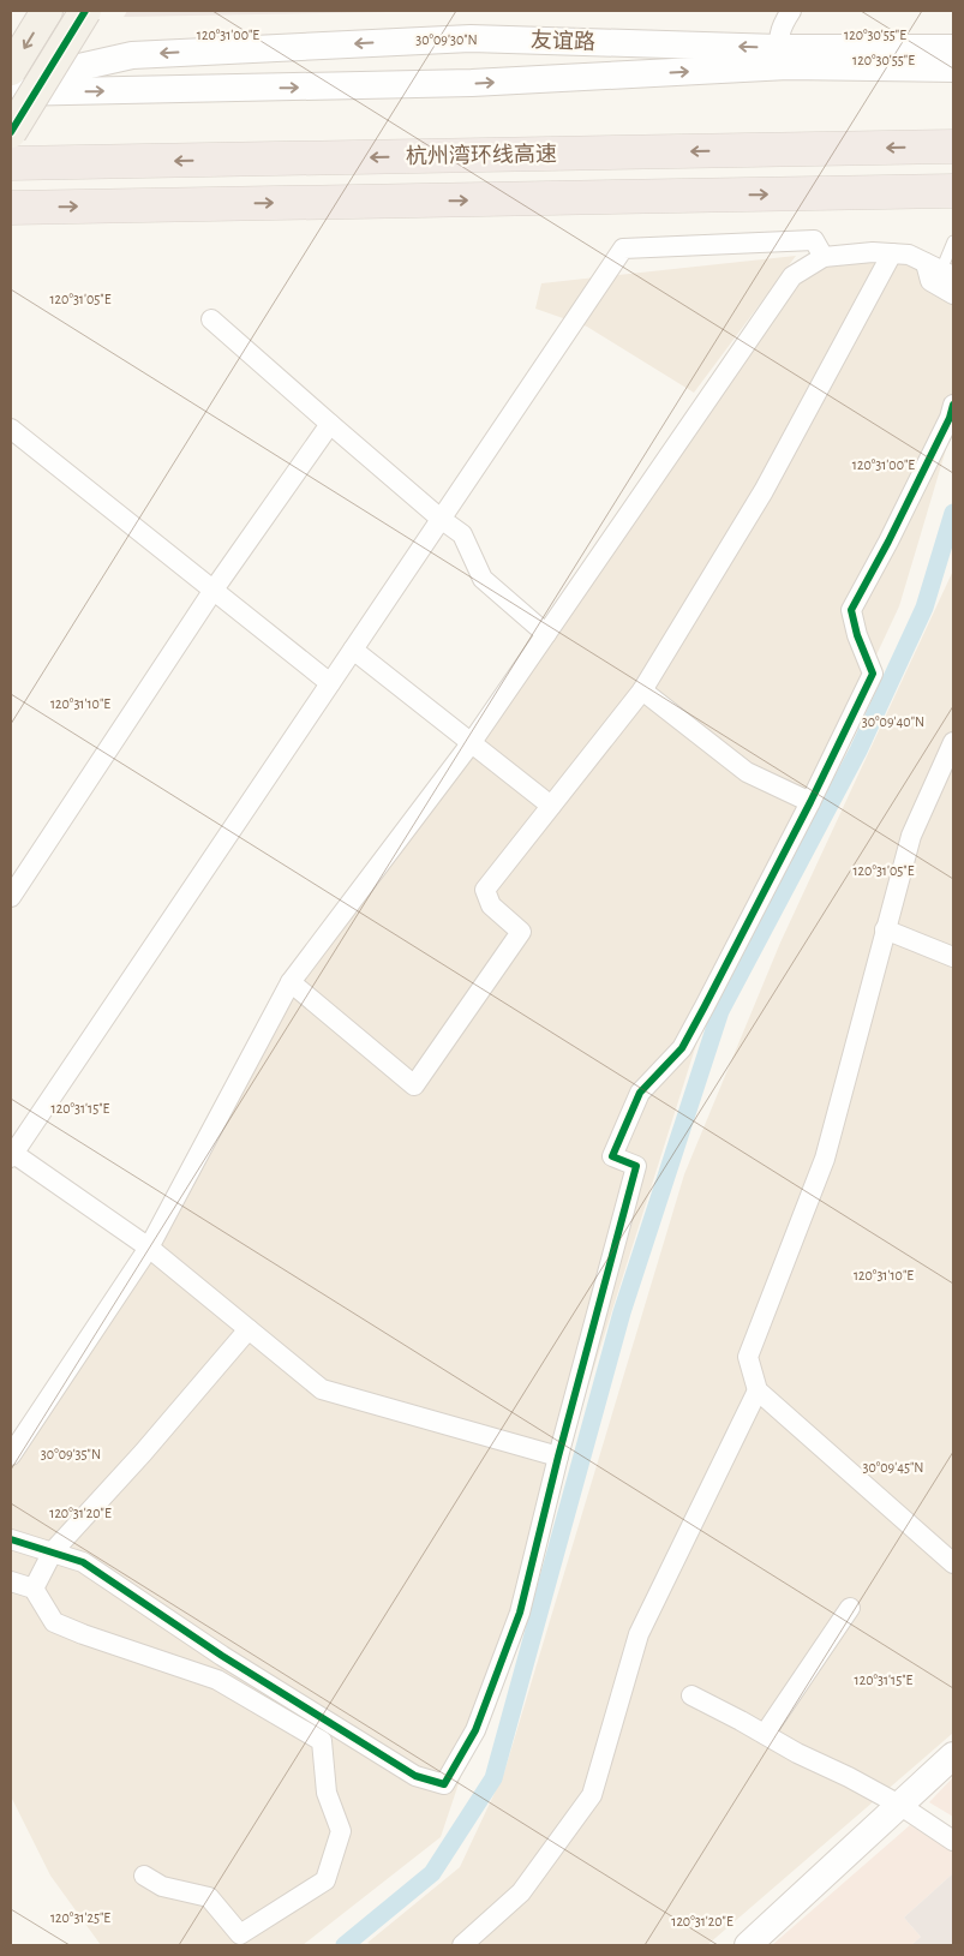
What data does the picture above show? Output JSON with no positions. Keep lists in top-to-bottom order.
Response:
{
  "streets": {
    "highway": ["杭州湾环线高速"],
    "main road": ["友谊路"]
  },
  "coordinates": [
    "120°31'00\"E",
    "120°30'55\"E",
    "30°09'30\"N",
    "120°31'05\"E",
    "120°31'10\"E",
    "30°09'40\"N",
    "120°31'15\"E",
    "30°09'35\"N",
    "30°09'45\"N",
    "120°31'20\"E",
    "120°31'25\"E"
  ]
}
